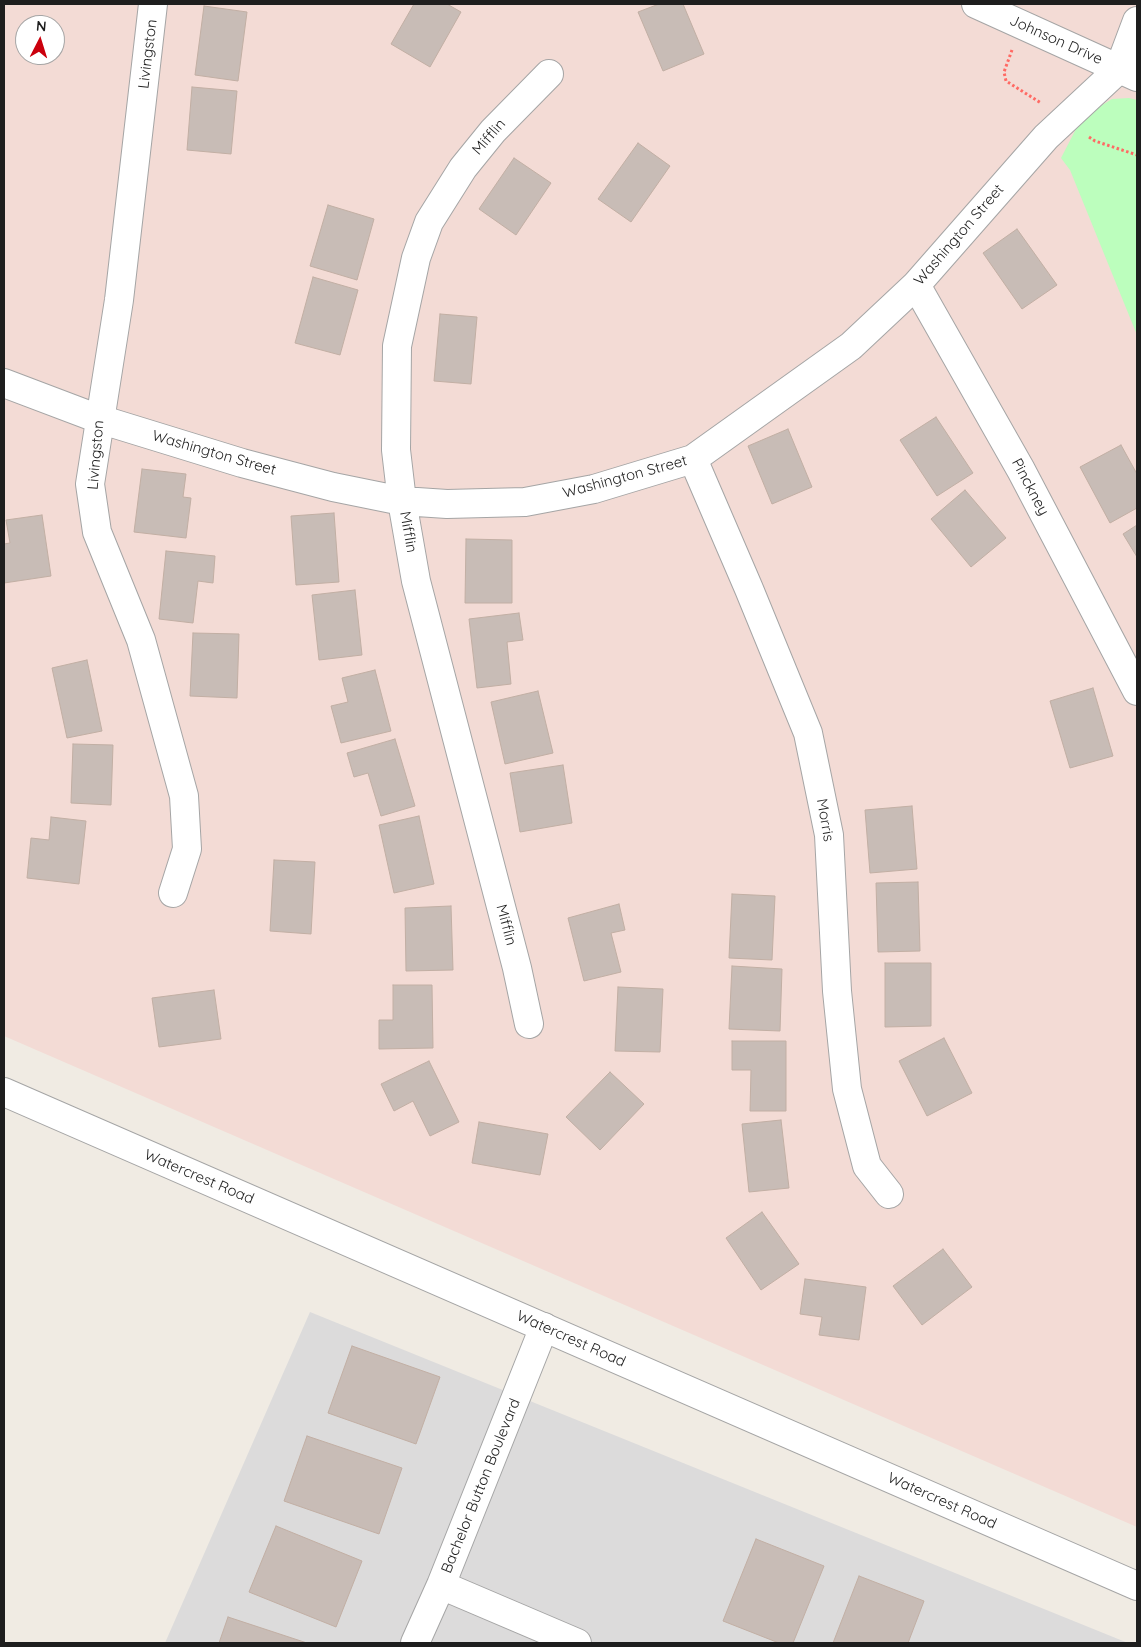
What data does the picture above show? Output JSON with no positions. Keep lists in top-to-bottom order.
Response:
{
  "streets": {
    "street": [
      "Johnson Drive",
      "Livingston",
      "Mifflin",
      "Washington Street",
      "Pinckney",
      "Morris",
      "Watercrest Road",
      "Bachelor Button Boulevard"
    ]
  },
  "crossings": [
    ["Johnson Drive", "Washington Street"],
    ["Livingston", "Washington Street"],
    ["Mifflin", "Washington Street"],
    ["Washington Street", "Pinckney"],
    ["Washington Street", "Morris"],
    ["Watercrest Road", "Bachelor Button Boulevard"]
  ],
  "north": "top"
}
